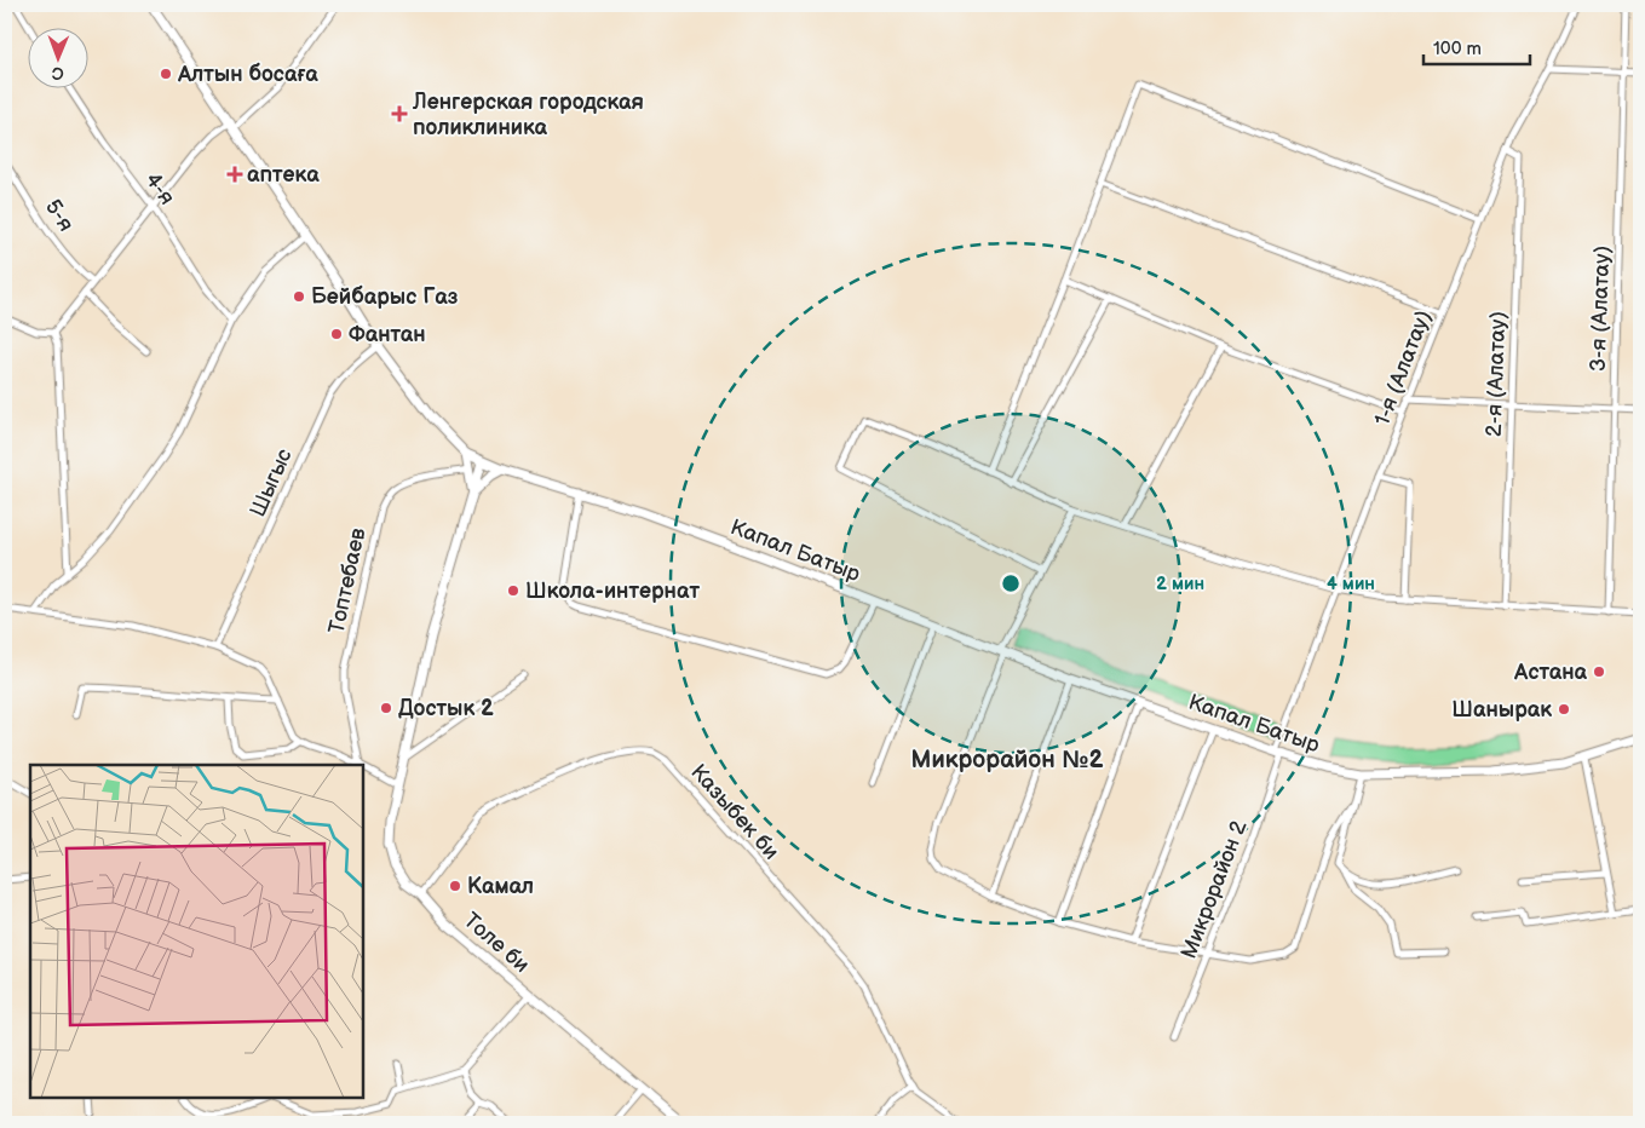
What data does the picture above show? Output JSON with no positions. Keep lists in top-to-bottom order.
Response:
{
  "streets": {
    "main road": ["Капал Батыр", "Толе би"],
    "street": [
      "4-я",
      "5-я",
      "3-я (Алатау)",
      "1-я (Алатау)",
      "2-я (Алатау)",
      "Шыгыс",
      "Топтебаев",
      "Казыбек би",
      "Микрорайон 2"
    ]
  },
  "crossings": [
    ["1-я (Алатау)", "2-я (Алатау)"],
    ["1-я (Алатау)", "Капал Батыр"],
    ["1-я (Алатау)", "Микрорайон 2"],
    ["Шыгыс", "Капал Батыр"],
    ["Капал Батыр", "Микрорайон 2"],
    ["Капал Батыр", "Толе би"],
    ["Казыбек би", "Толе би"]
  ],
  "districts": ["Микрорайон №2"],
  "places": {
    "other": [
      "Алтын босаға",
      "Бейбарыс Газ",
      "Фантан",
      "Школа-интернат",
      "Астана",
      "Достык 2",
      "Шанырак",
      "Камал"
    ],
    "health": ["Ленгерская городская поликлиника", "аптека"]
  },
  "scale_bar": "100 m",
  "north": "bottom",
  "rings": ["2 мин", "4 мин"]
}
